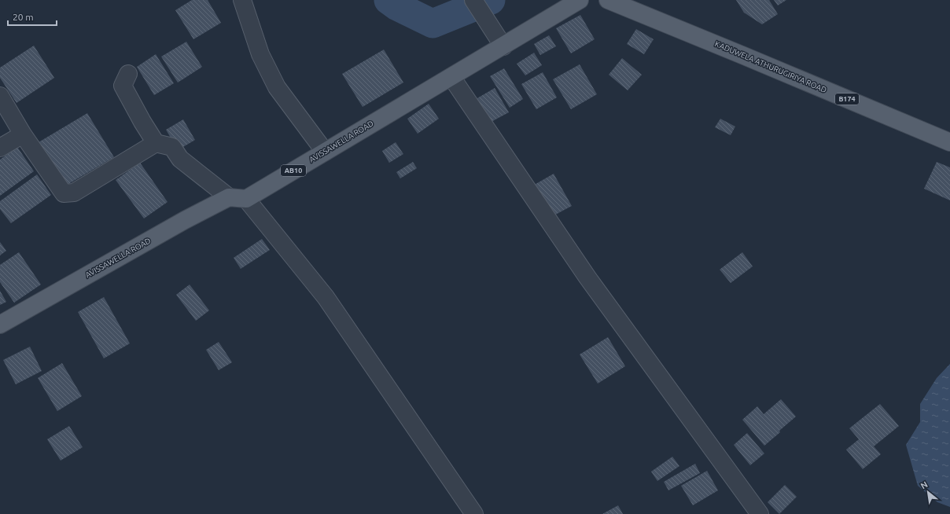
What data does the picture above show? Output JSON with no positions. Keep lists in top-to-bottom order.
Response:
{
  "streets": {
    "main road": [
      "KADUWELA ATHURUGIRIYA ROAD",
      "B174",
      "AVISSAWELLA ROAD",
      "AB10"
    ]
  },
  "scale_bar": "20 m",
  "north": "top left"
}
